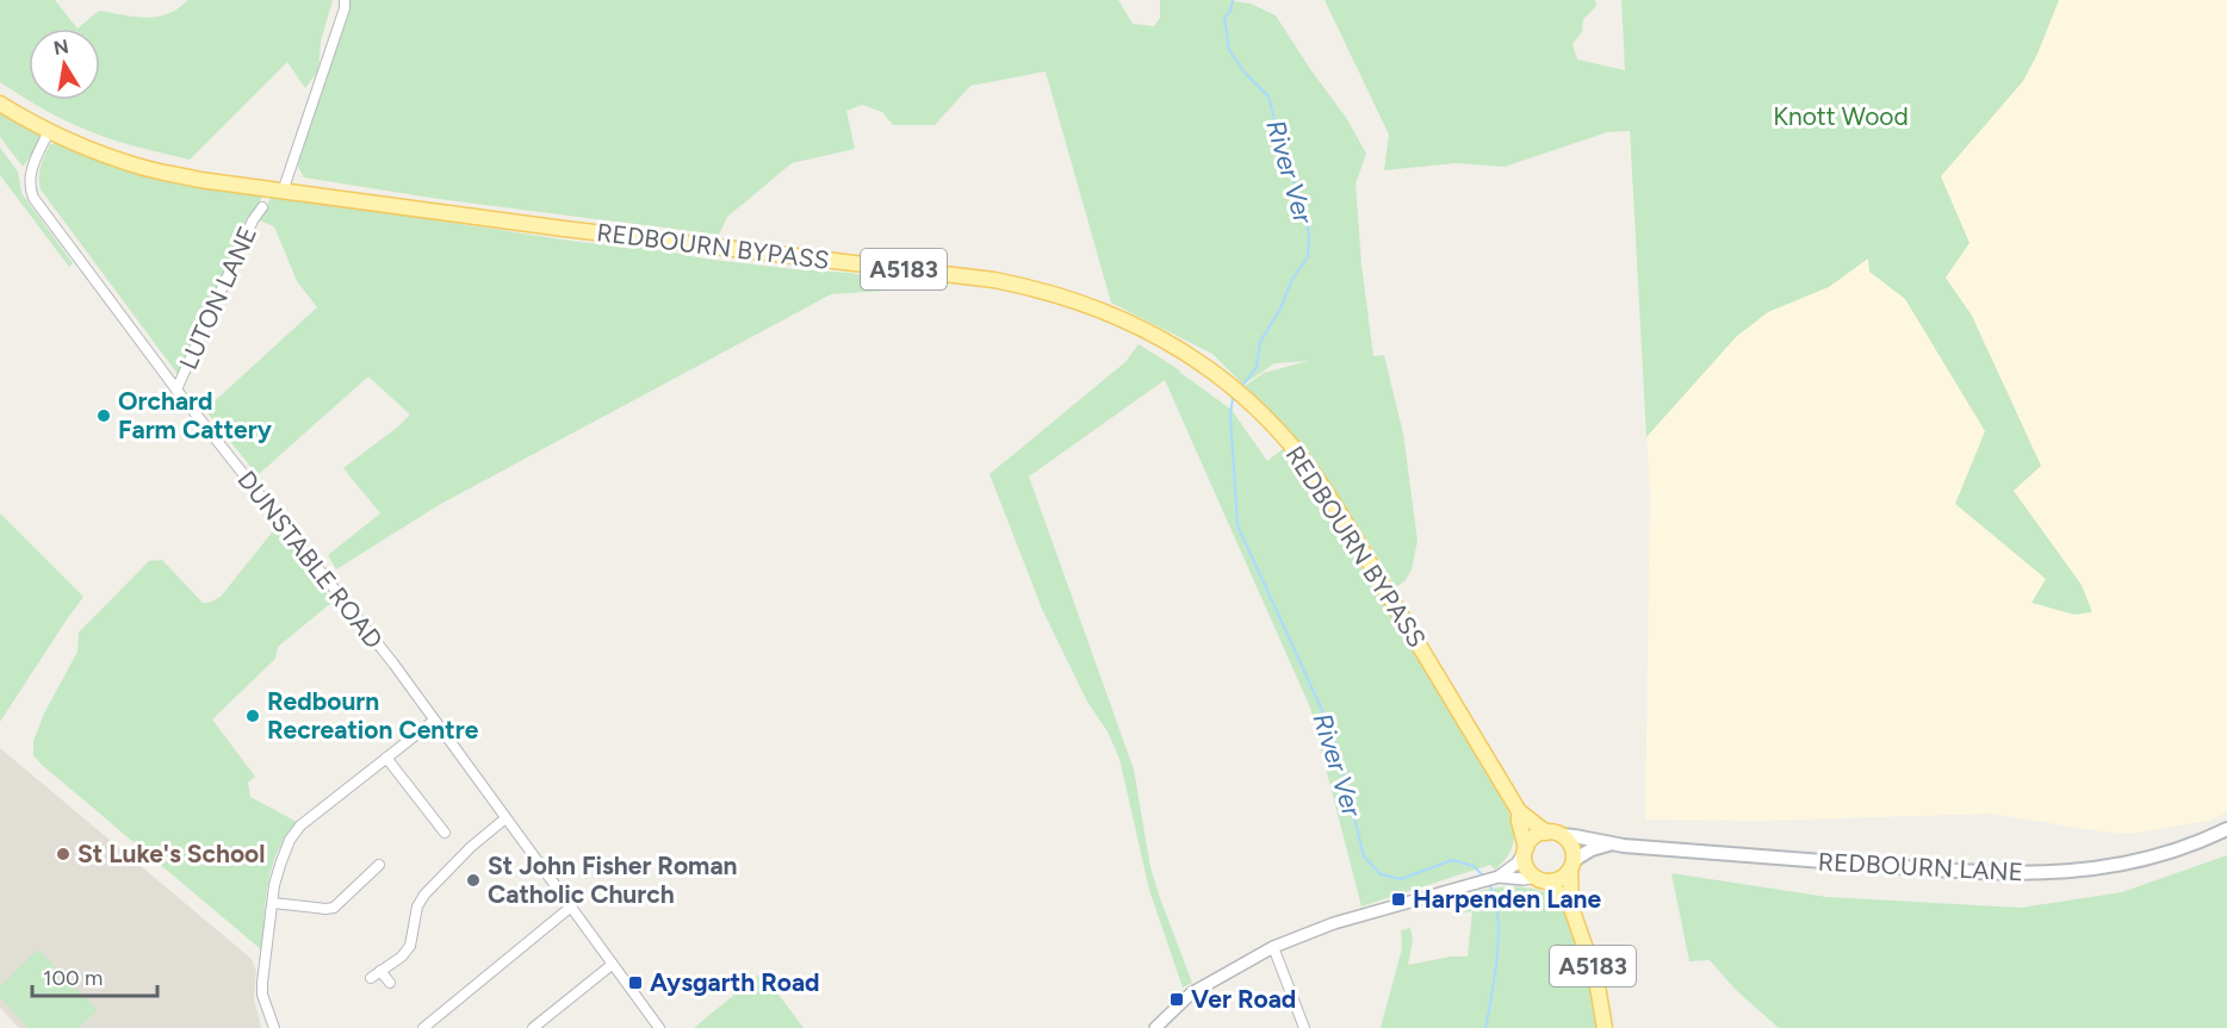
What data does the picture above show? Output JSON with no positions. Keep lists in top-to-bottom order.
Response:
{
  "streets": {
    "main road": ["REDBOURN BYPASS", "A5183", "REDBOURN LANE"],
    "street": ["LUTON LANE", "DUNSTABLE ROAD"]
  },
  "crossings": [
    ["REDBOURN BYPASS", "A5183"],
    ["REDBOURN BYPASS", "DUNSTABLE ROAD"],
    ["REDBOURN BYPASS", "REDBOURN LANE"],
    ["A5183", "DUNSTABLE ROAD"],
    ["A5183", "REDBOURN LANE"],
    ["LUTON LANE", "DUNSTABLE ROAD"]
  ],
  "water": ["River Ver"],
  "parks": ["Knott Wood"],
  "places": {
    "other": [
      "Orchard Farm Cattery",
      "Redbourn Recreation Centre",
      "St Luke's School",
      "St John Fisher Roman Catholic Church"
    ],
    "transit": ["Harpenden Lane", "Aysgarth Road", "Ver Road"]
  },
  "scale_bar": "100 m",
  "north": "top"
}
